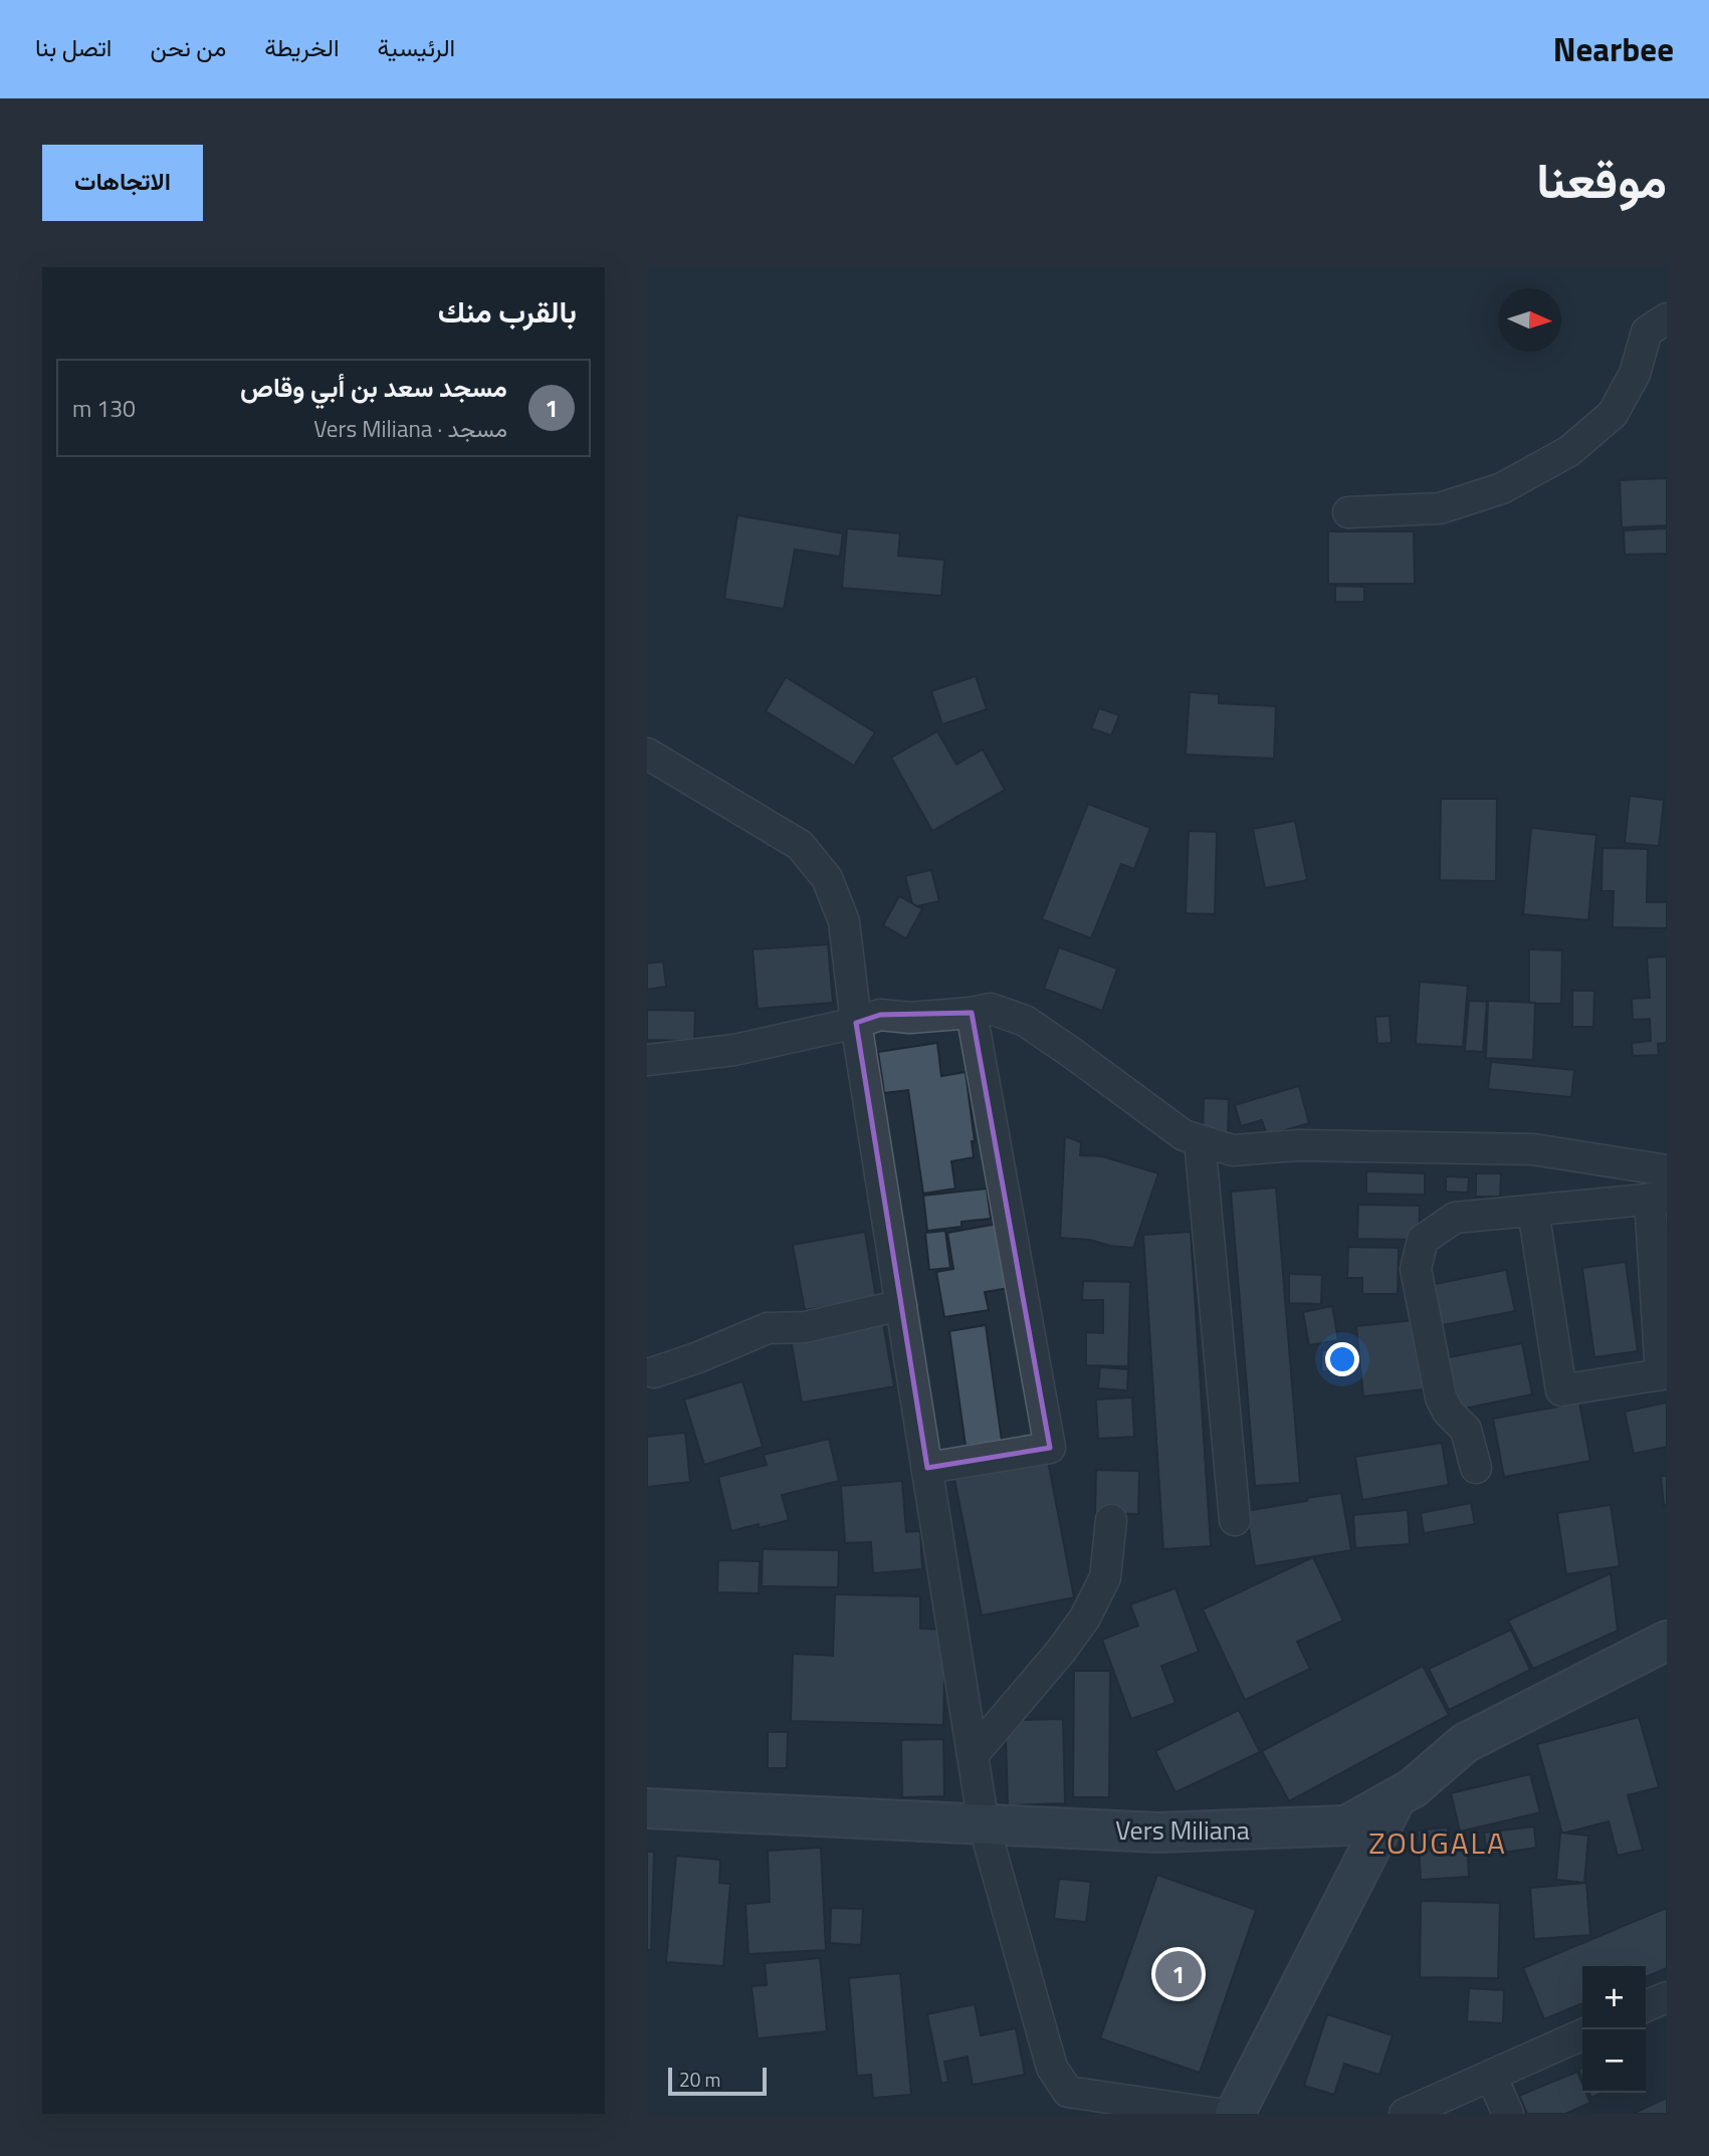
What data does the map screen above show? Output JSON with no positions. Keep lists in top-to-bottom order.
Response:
{
  "streets": {
    "main road": ["Vers Miliana"]
  },
  "districts": ["ZOUGALA"],
  "scale_bar": "20 m",
  "north": "right",
  "page": {
    "header": "Nearbee",
    "nav": [
      "الرئيسية",
      "الخريطة",
      "من نحن",
      "اتصل بنا"
    ],
    "title": "موقعنا",
    "buttons": "الاتجاهات",
    "heading": "بالقرب منك",
    "list": [
      {
        "mark": "1",
        "name": "مسجد سعد بن أبي وقاص",
        "note": "مسجد · Vers Miliana",
        "value": "130 m"
      }
    ],
    "pins": "1",
    "map_buttons": ["+", "−"],
    "scale": "20 m"
  }
}
